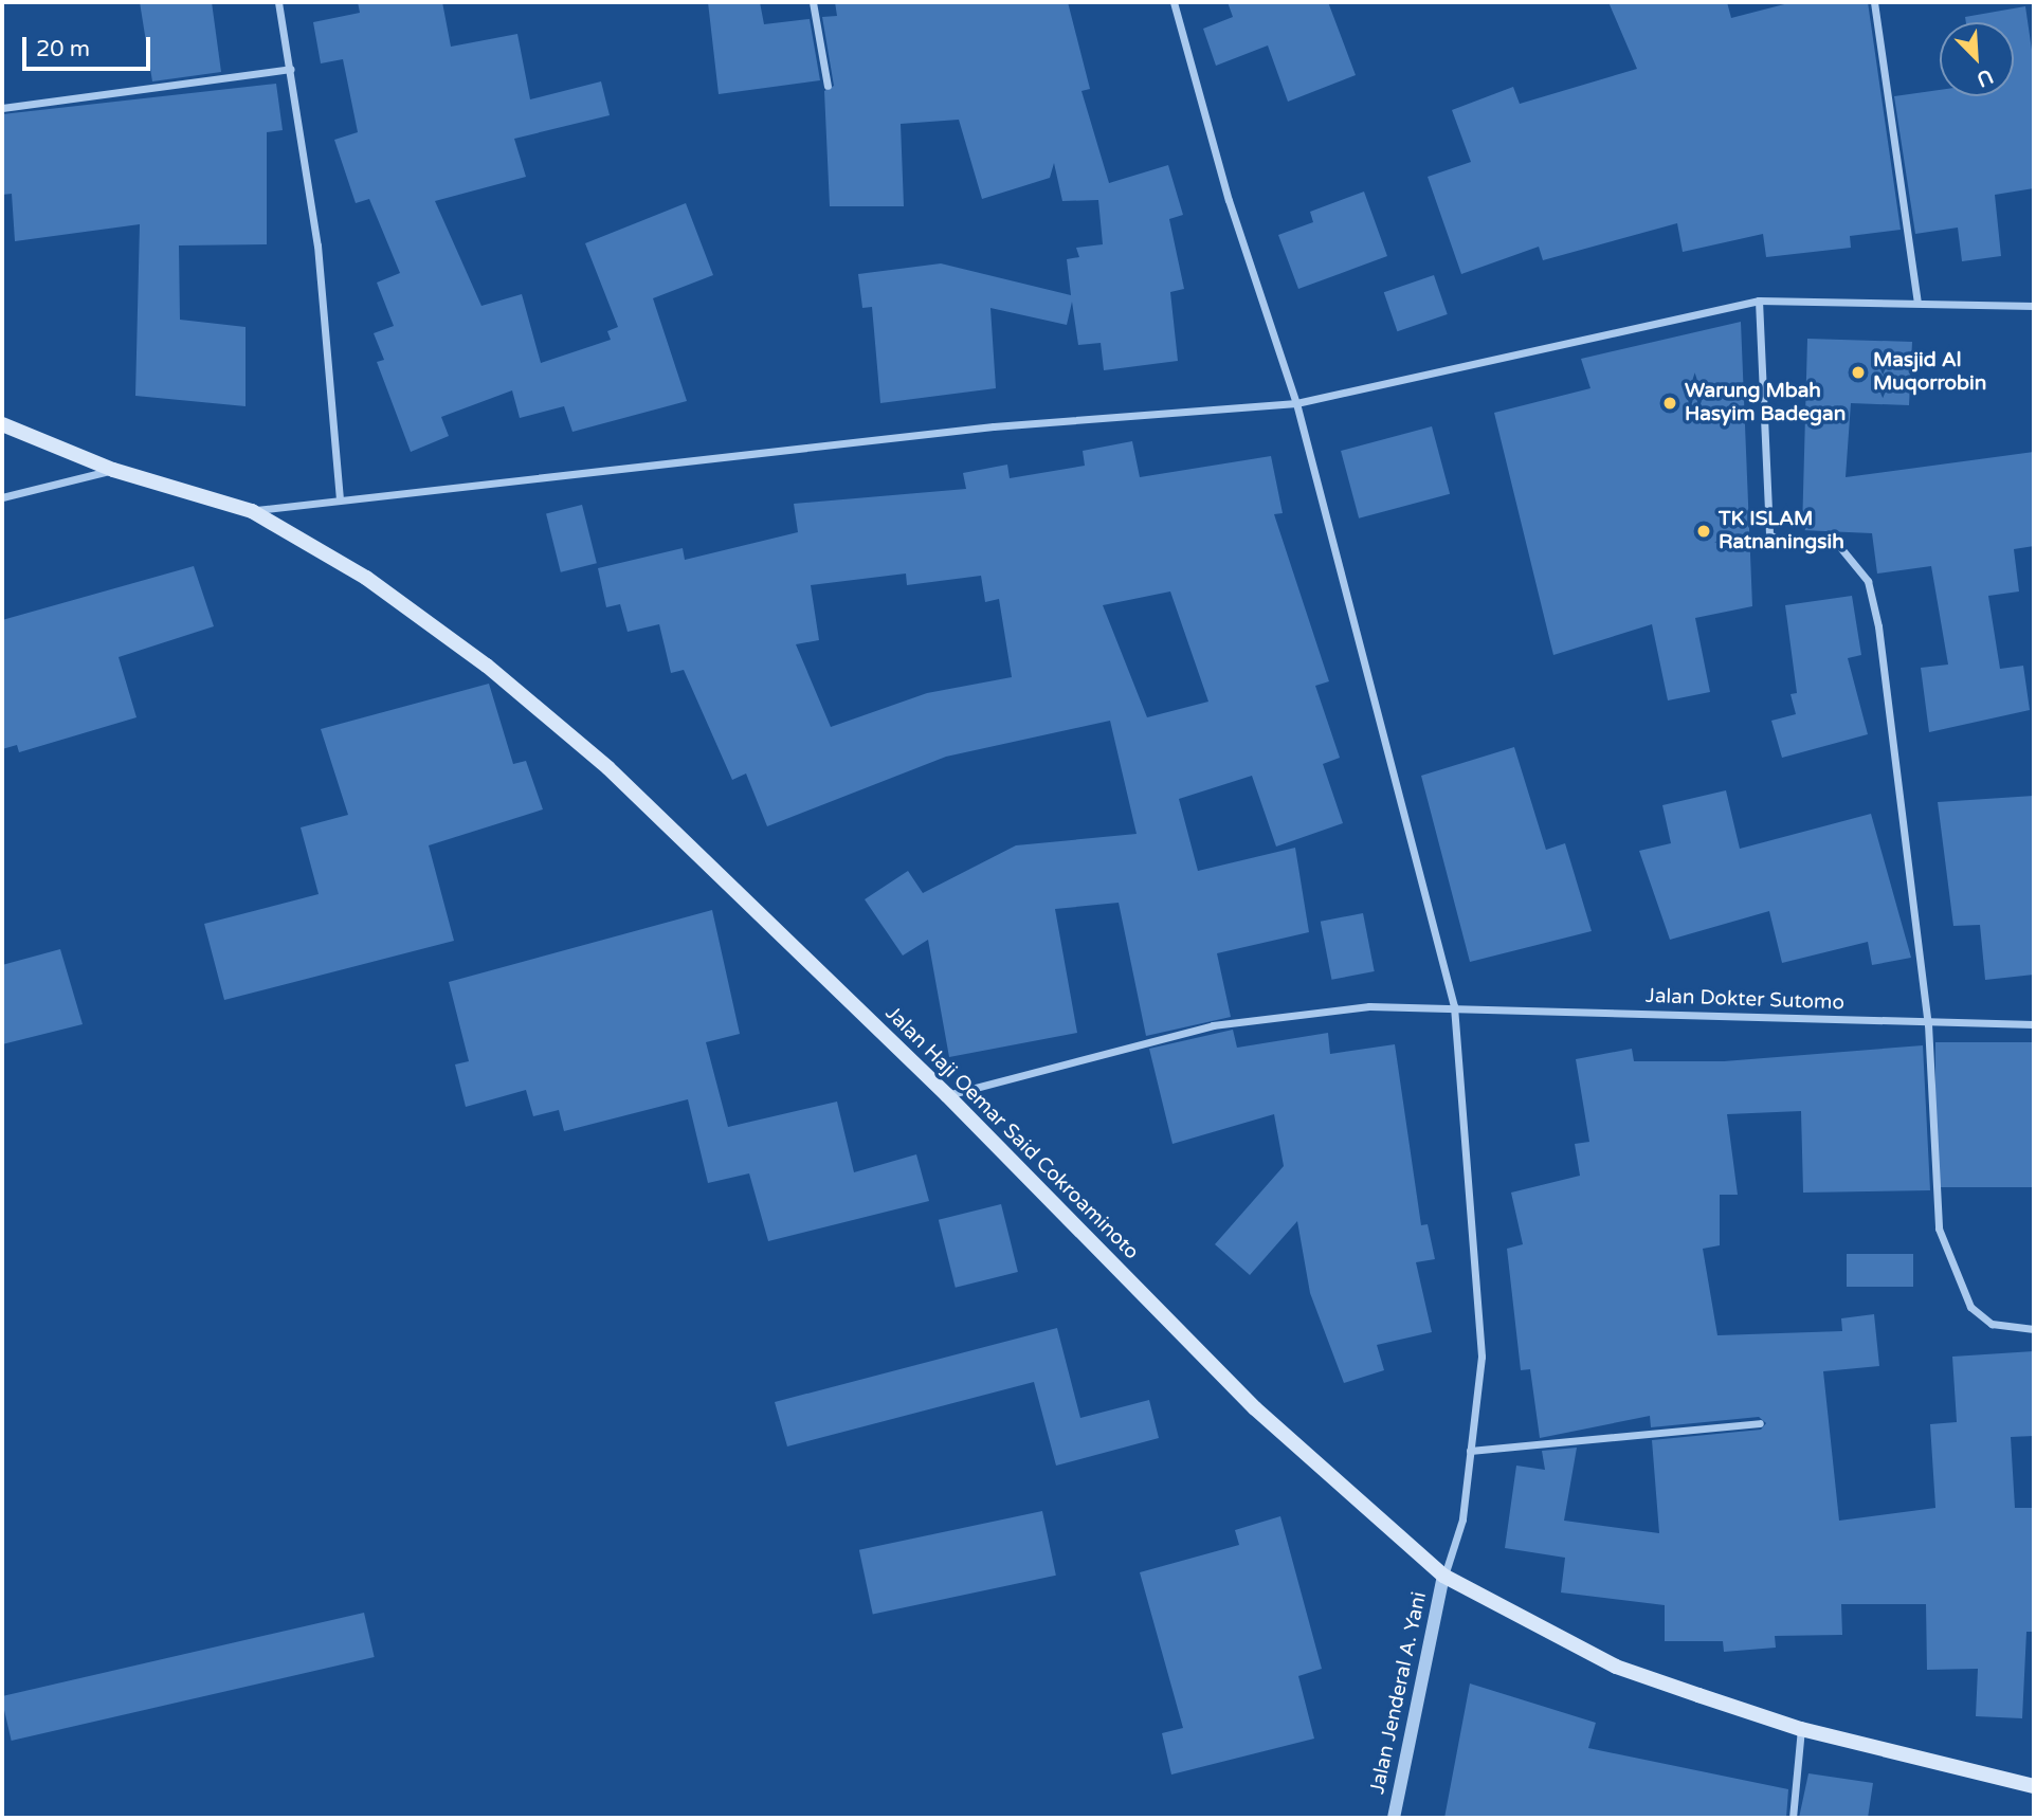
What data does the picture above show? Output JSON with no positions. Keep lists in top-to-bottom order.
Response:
{
  "streets": {
    "main road": ["Jalan Haji Oemar Said Cokroaminoto"],
    "street": ["Jalan Dokter Sutomo", "Jalan Jenderal A. Yani"]
  },
  "crossings": [
    ["Jalan Dokter Sutomo", "Jalan Haji Oemar Said Cokroaminoto"],
    ["Jalan Haji Oemar Said Cokroaminoto", "Jalan Jenderal A. Yani"]
  ],
  "places": ["Masjid Al Muqorrobin", "Warung Mbah Hasyim Badegan", "TK ISLAM Ratnaningsih"],
  "scale_bar": "20 m",
  "north": "bottom right"
}
